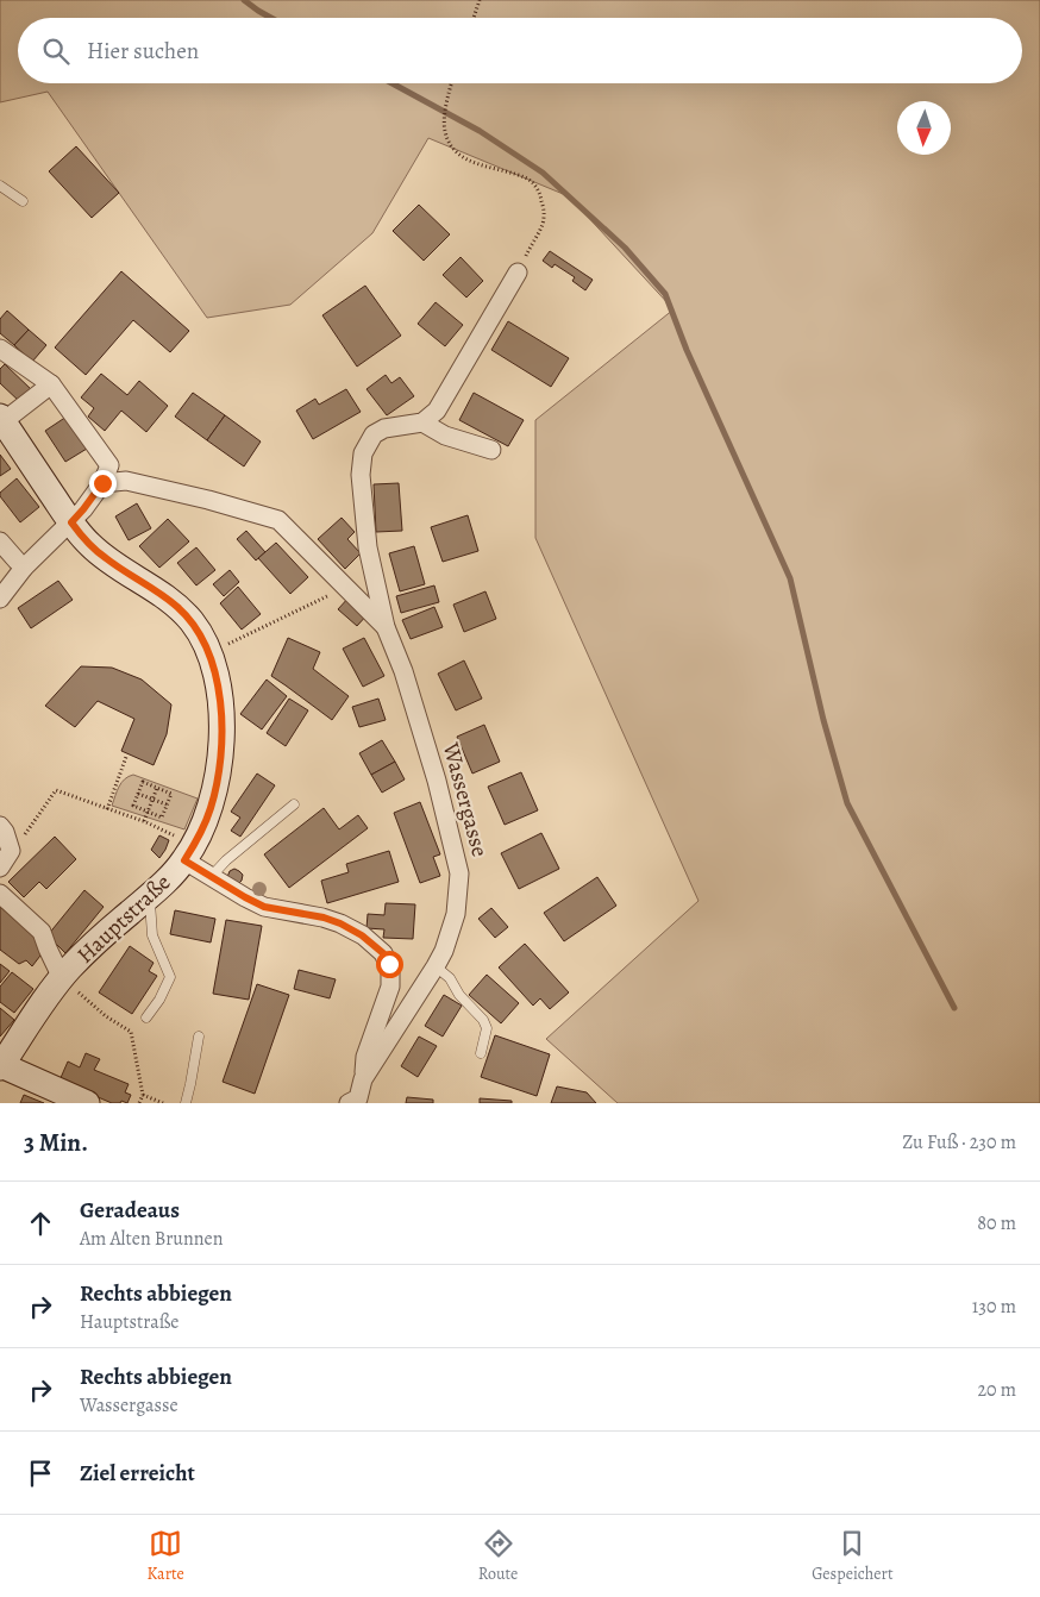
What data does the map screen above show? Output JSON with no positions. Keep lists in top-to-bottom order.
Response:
{
  "streets": {
    "main road": ["Hauptstraße"],
    "street": ["Wassergasse"]
  },
  "north": "bottom",
  "page": {
    "search": "Hier suchen",
    "heading": ["3 Min.", "Zu Fuß · 230 m"],
    "list": [
      ["Geradeaus", "Am Alten Brunnen", "80 m"],
      ["Rechts abbiegen", "Hauptstraße", "130 m"],
      ["Rechts abbiegen", "Wassergasse", "20 m"],
      "Ziel erreicht"
    ],
    "nav": ["Karte", "Route", "Gespeichert"]
  }
}
